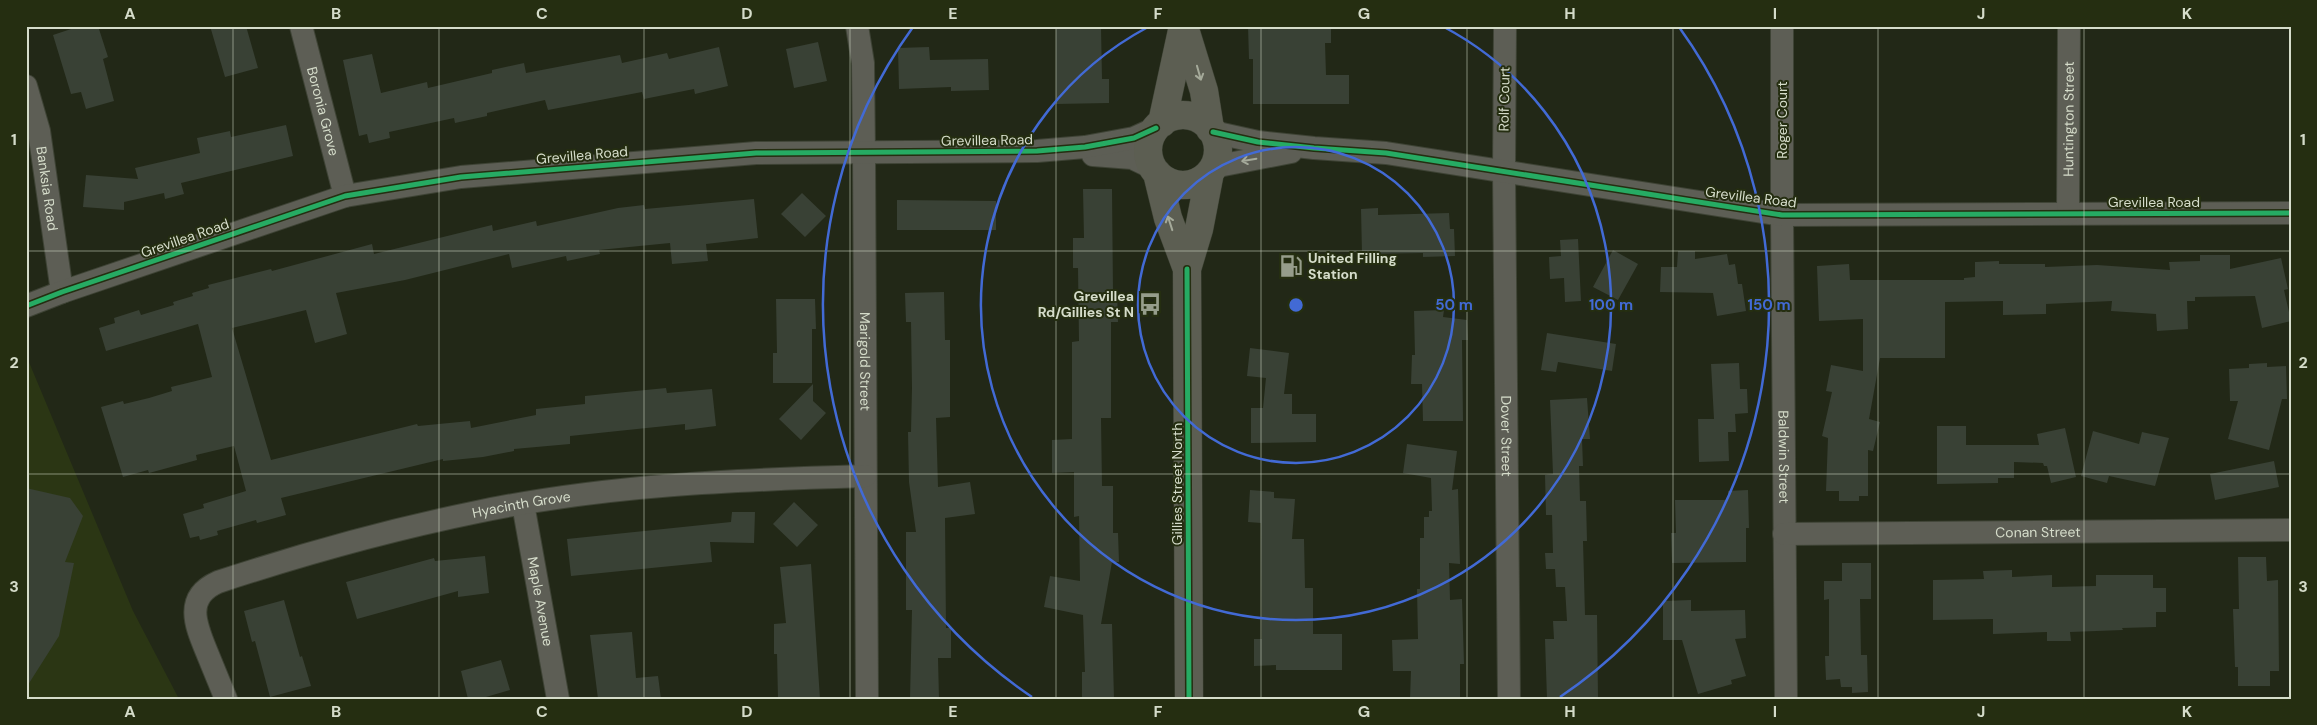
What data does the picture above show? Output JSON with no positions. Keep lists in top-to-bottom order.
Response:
{
  "streets": {
    "main road": ["Gillies Street North"],
    "street": [
      "Rolf Court",
      "Boronia Grove",
      "Roger Court",
      "Huntington Street",
      "Grevillea Road",
      "Banksia Road",
      "Marigold Street",
      "Dover Street",
      "Baldwin Street",
      "Hyacinth Grove",
      "Conan Street",
      "Maple Avenue"
    ]
  },
  "crossings": [
    ["Rolf Court", "Grevillea Road"],
    ["Rolf Court", "Dover Street"],
    ["Boronia Grove", "Grevillea Road"],
    ["Roger Court", "Grevillea Road"],
    ["Roger Court", "Baldwin Street"],
    ["Huntington Street", "Grevillea Road"],
    ["Grevillea Road", "Banksia Road"],
    ["Grevillea Road", "Marigold Street"],
    ["Grevillea Road", "Dover Street"],
    ["Grevillea Road", "Baldwin Street"],
    ["Grevillea Road", "Gillies Street North"],
    ["Marigold Street", "Hyacinth Grove"],
    ["Baldwin Street", "Conan Street"],
    ["Hyacinth Grove", "Maple Avenue"]
  ],
  "places": {
    "fuel station": ["United Filling Station"],
    "bus stop": ["Grevillea Rd/Gillies St N"]
  },
  "grid": {
    "columns": [
      "A",
      "B",
      "C",
      "D",
      "E",
      "F",
      "G",
      "H",
      "I",
      "J",
      "K"
    ],
    "rows": ["1", "2", "3"]
  },
  "rings": ["50 m", "100 m", "150 m"]
}
